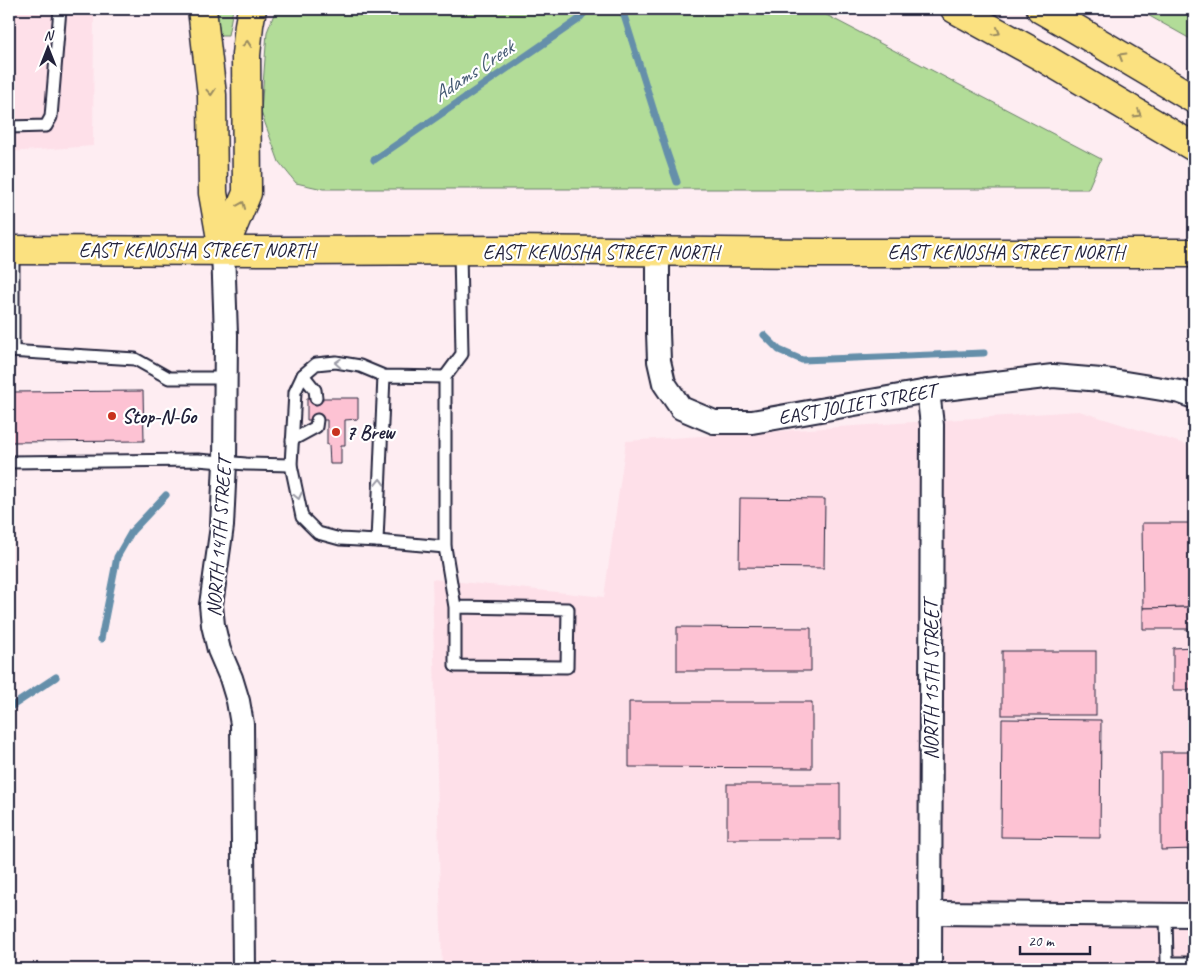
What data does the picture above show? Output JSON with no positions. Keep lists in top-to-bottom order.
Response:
{
  "streets": {
    "main road": ["EAST KENOSHA STREET NORTH"],
    "street": ["EAST JOLIET STREET", "NORTH 14TH STREET", "NORTH 15TH STREET"]
  },
  "crossings": [
    ["EAST KENOSHA STREET NORTH", "EAST JOLIET STREET"],
    ["EAST KENOSHA STREET NORTH", "NORTH 14TH STREET"],
    ["EAST JOLIET STREET", "NORTH 15TH STREET"]
  ],
  "water": ["Adams Creek"],
  "places": ["Stop-N-Go", "7 Brew"],
  "scale_bar": "20 m",
  "north": "top"
}
